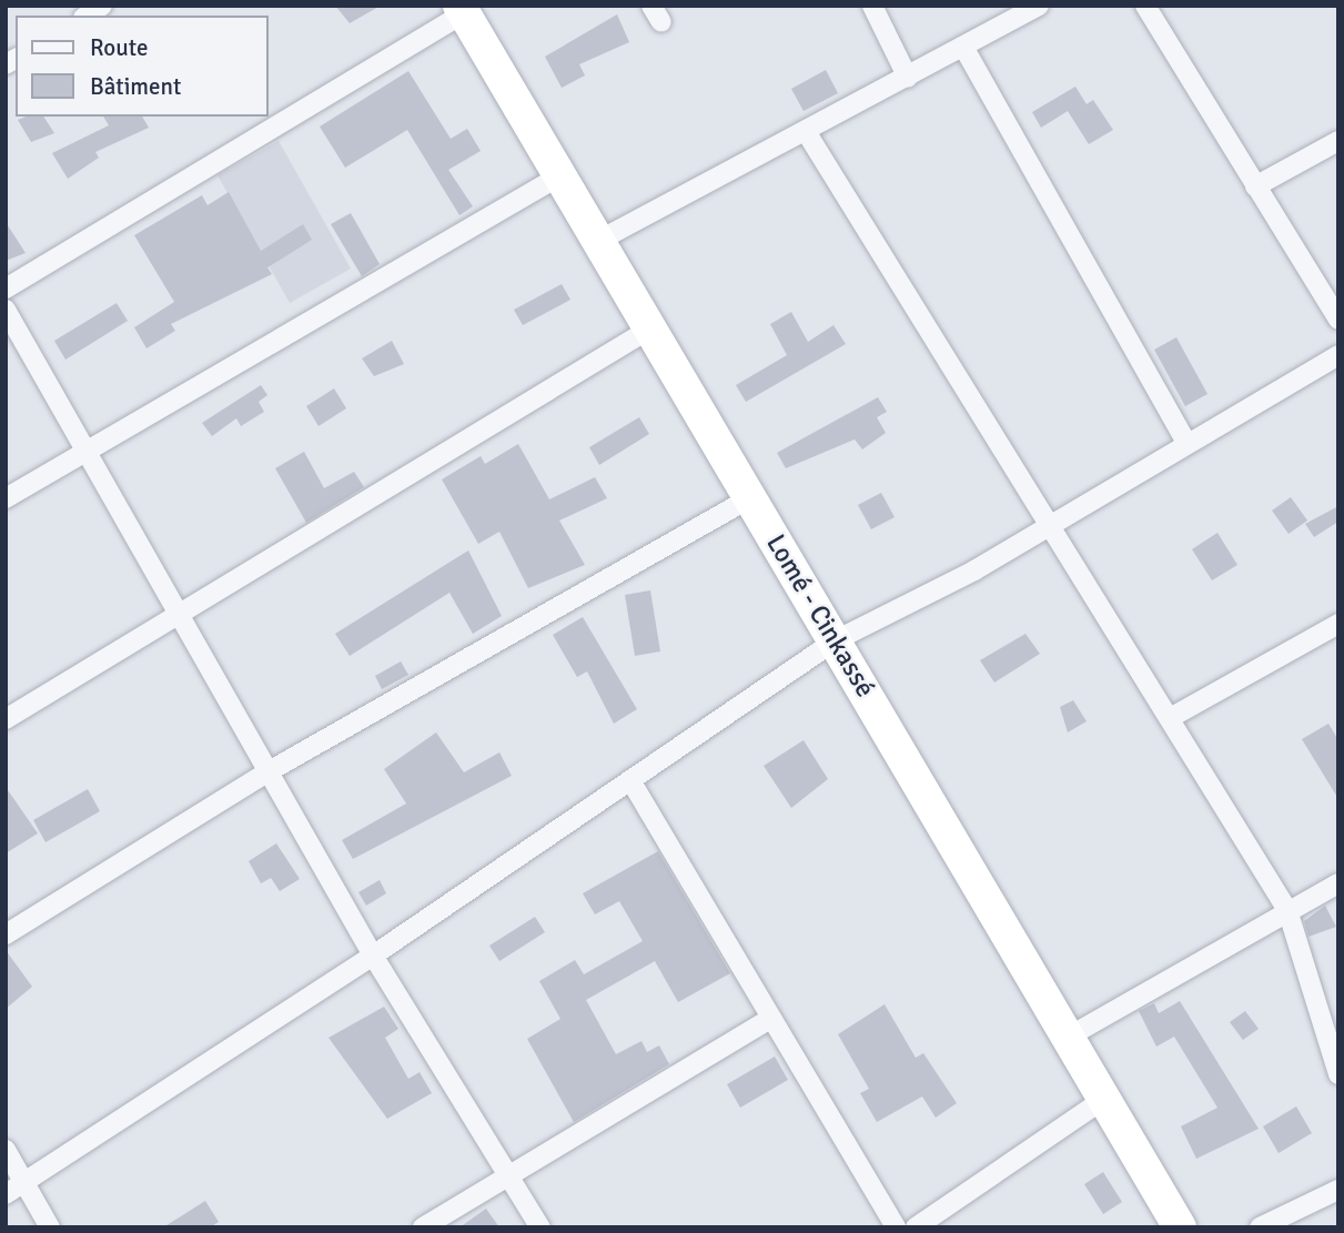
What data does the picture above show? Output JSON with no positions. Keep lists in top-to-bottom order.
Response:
{
  "streets": {
    "highway": ["Lomé - Cinkassé"]
  },
  "legend": ["Route", "Bâtiment"]
}
